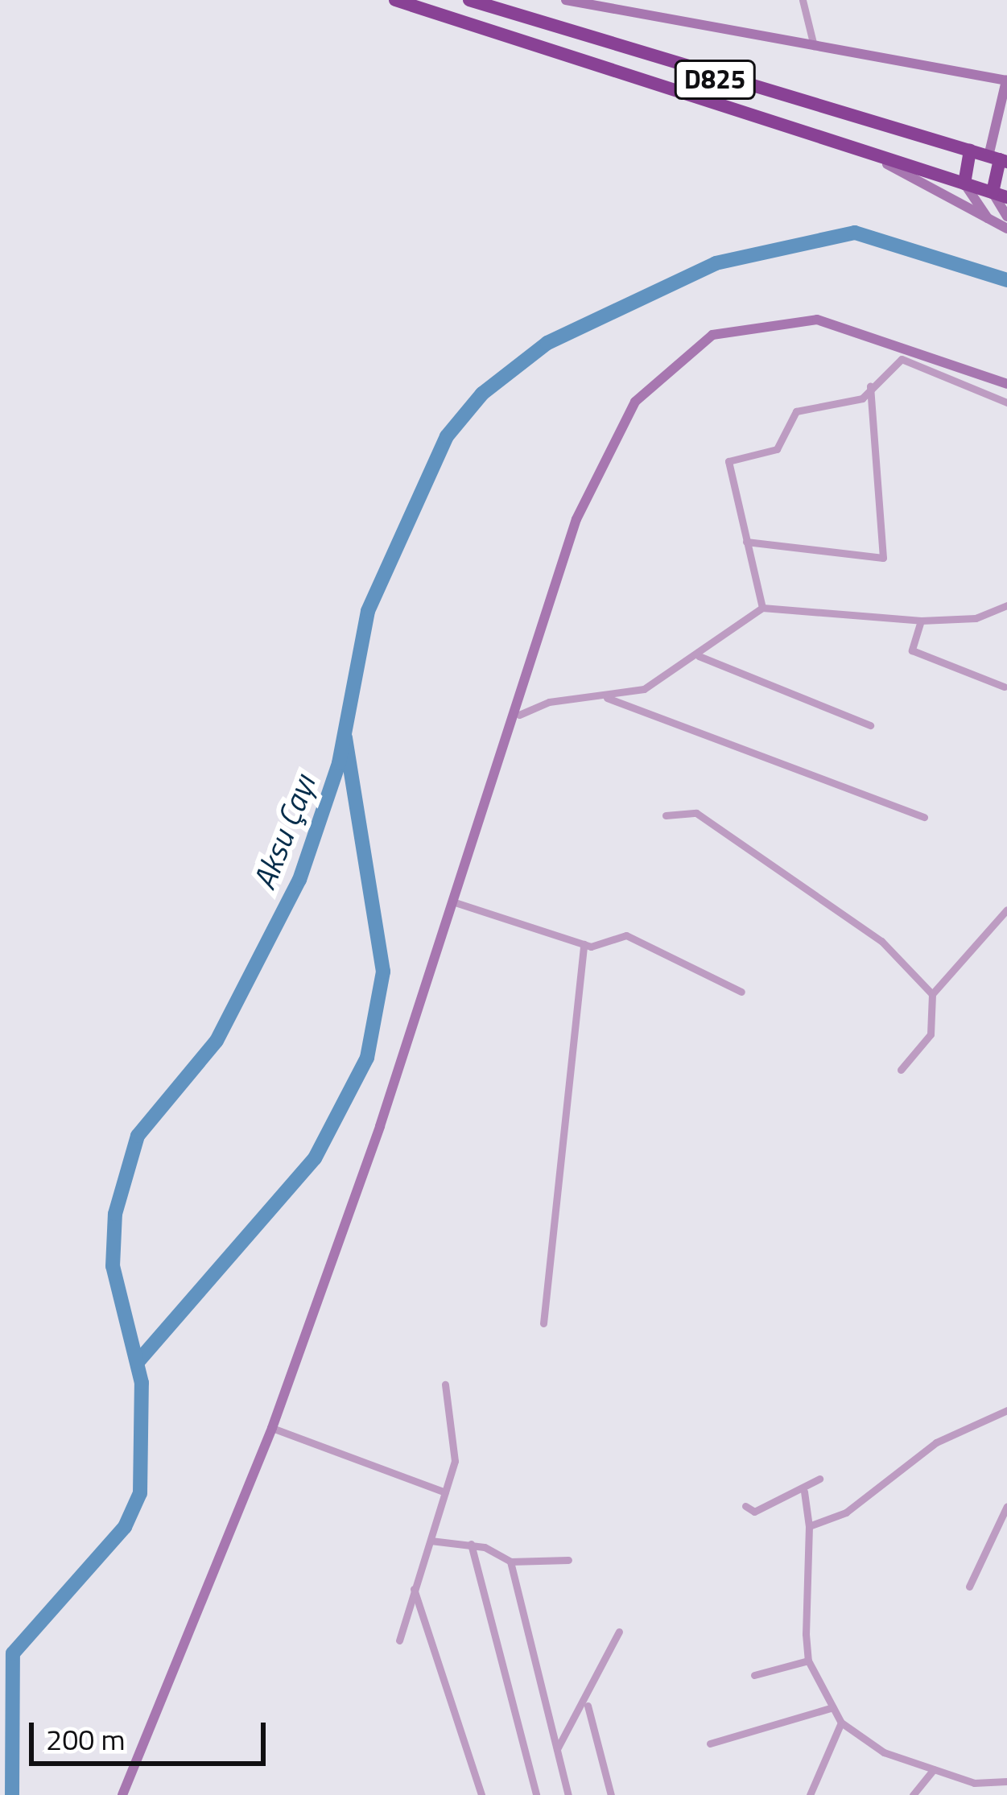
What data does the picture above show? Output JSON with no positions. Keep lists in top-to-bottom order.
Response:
{
  "streets": {
    "highway": ["D825"]
  },
  "water": ["Aksu Çayı"],
  "scale_bar": "200 m"
}
